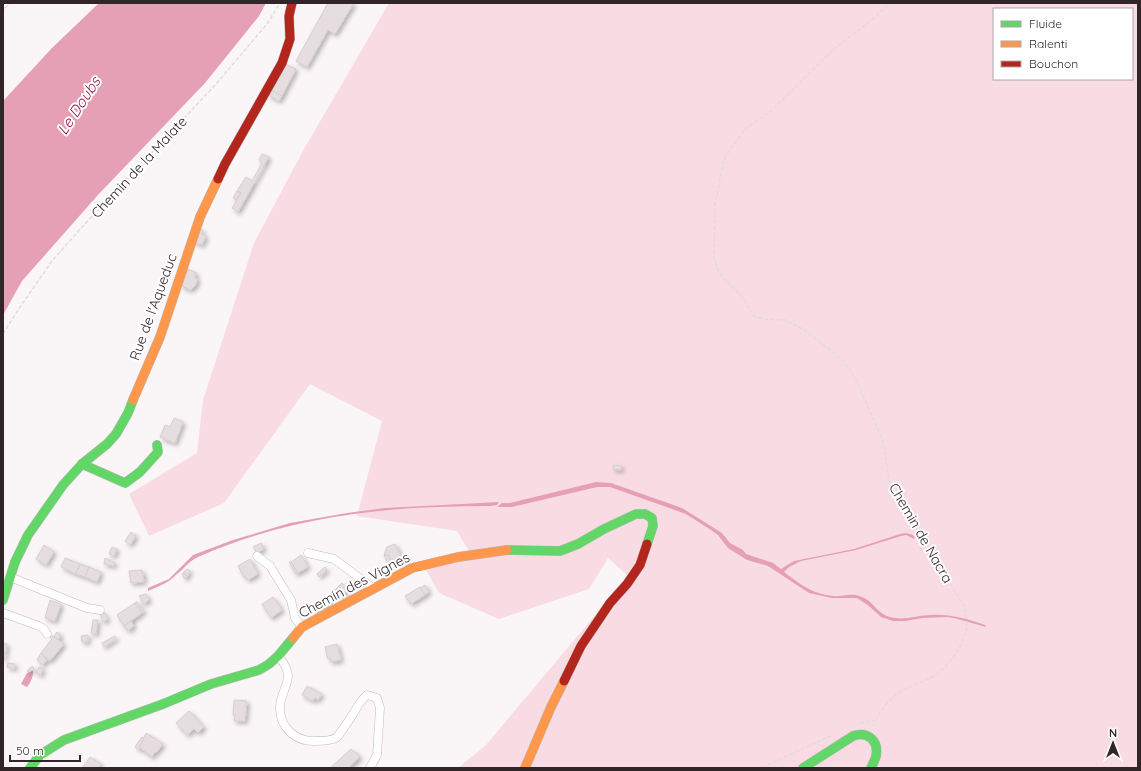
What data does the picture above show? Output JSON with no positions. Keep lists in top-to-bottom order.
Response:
{
  "streets": {
    "street": ["Rue de l'Aqueduc", "Chemin des Vignes"],
    "path": ["Chemin de la Malate", "Chemin de Nacra"]
  },
  "water": ["Le Doubs"],
  "legend": ["Fluide", "Ralenti", "Bouchon"],
  "scale_bar": "50 m",
  "north": "top"
}
